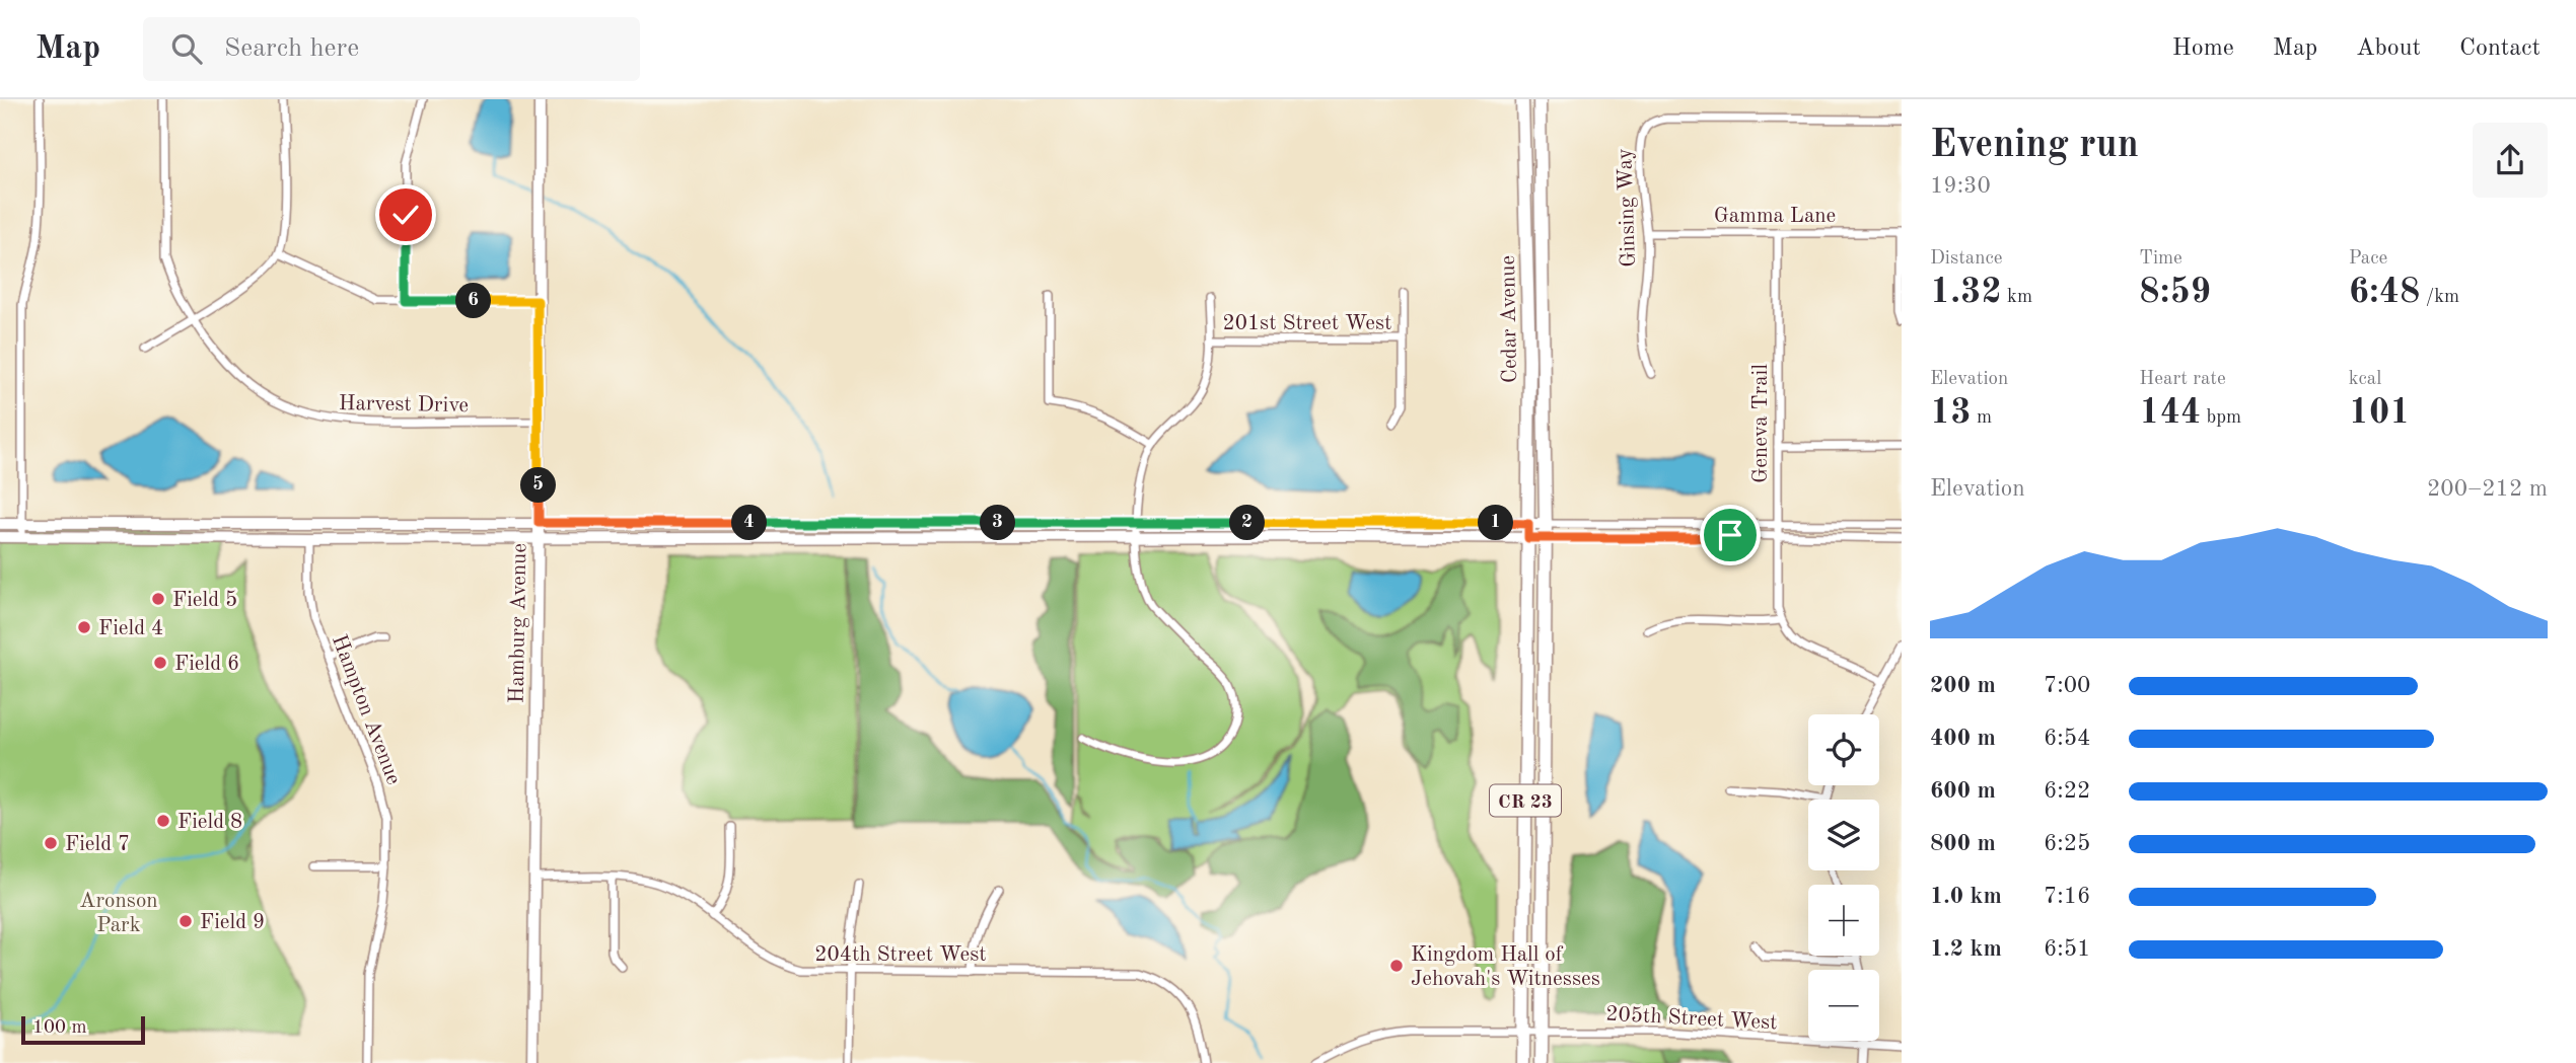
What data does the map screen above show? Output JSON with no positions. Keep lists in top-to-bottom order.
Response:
{
  "streets": {
    "main road": ["Cedar Avenue", "Hamburg Avenue", "CR 23"],
    "street": [
      "Ginsing Way",
      "Gamma Lane",
      "201st Street West",
      "Harvest Drive",
      "Geneva Trail",
      "Hampton Avenue",
      "204th Street West",
      "205th Street West"
    ]
  },
  "crossings": [
    ["Ginsing Way", "Gamma Lane"],
    ["Gamma Lane", "Geneva Trail"],
    ["Cedar Avenue", "CR 23"],
    ["Harvest Drive", "Hamburg Avenue"],
    ["Hamburg Avenue", "204th Street West"],
    ["CR 23", "205th Street West"]
  ],
  "parks": ["Aronson Park"],
  "places": [
    "Field 5",
    "Field 4",
    "Field 6",
    "Field 8",
    "Field 7",
    "Field 9",
    "Kingdom Hall of Jehovah's Witnesses"
  ],
  "scale_bar": "100 m",
  "page": {
    "header": "Map",
    "search": "Search here",
    "nav": [
      "Home",
      "Map",
      "About",
      "Contact"
    ],
    "heading": ["Evening run", "19:30"],
    "stats": [
      ["Distance", "1.32 km"],
      ["Time", "8:59"],
      ["Pace", "6:48 /km"],
      ["Elevation", "13 m"],
      ["Heart rate", "144 bpm"],
      ["kcal", "101"]
    ],
    "pins": [
      "6",
      "5",
      "1",
      "2",
      "3",
      "4"
    ],
    "chart": ["Elevation", "200–212 m"],
    "list": [
      {
        "name": "200 m",
        "note": "7:00"
      },
      {
        "name": "400 m",
        "note": "6:54"
      },
      {
        "name": "600 m",
        "note": "6:22"
      },
      {
        "name": "800 m",
        "note": "6:25"
      },
      {
        "name": "1.0 km",
        "note": "7:16"
      },
      {
        "name": "1.2 km",
        "note": "6:51"
      }
    ],
    "map_buttons": ["+", "−"],
    "scale": "100 m"
  }
}
